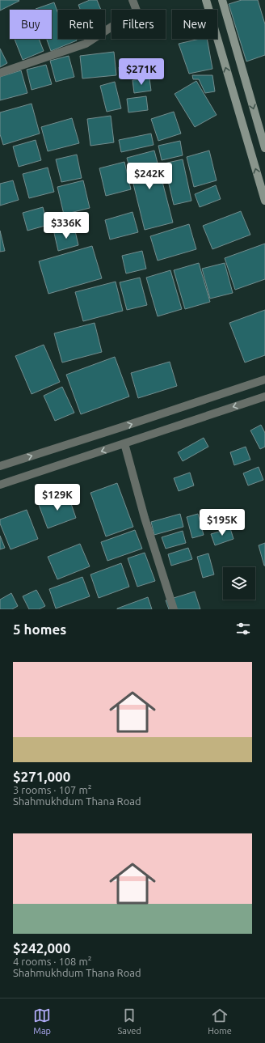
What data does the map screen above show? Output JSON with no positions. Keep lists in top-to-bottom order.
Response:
{
  "page": {
    "chip": [
      "Buy",
      "Rent",
      "Filters",
      "New"
    ],
    "price": [
      "$271K",
      "$242K",
      "$336K",
      "$129K",
      "$195K"
    ],
    "heading": "5 homes",
    "list": [
      {
        "name": "$271,000",
        "note": "3 rooms · 107 m² · Shahmukhdum Thana Road"
      },
      {
        "name": "$242,000",
        "note": "4 rooms · 108 m² · Shahmukhdum Thana Road"
      }
    ],
    "tabs": ["Map", "Saved", "Home"]
  }
}
